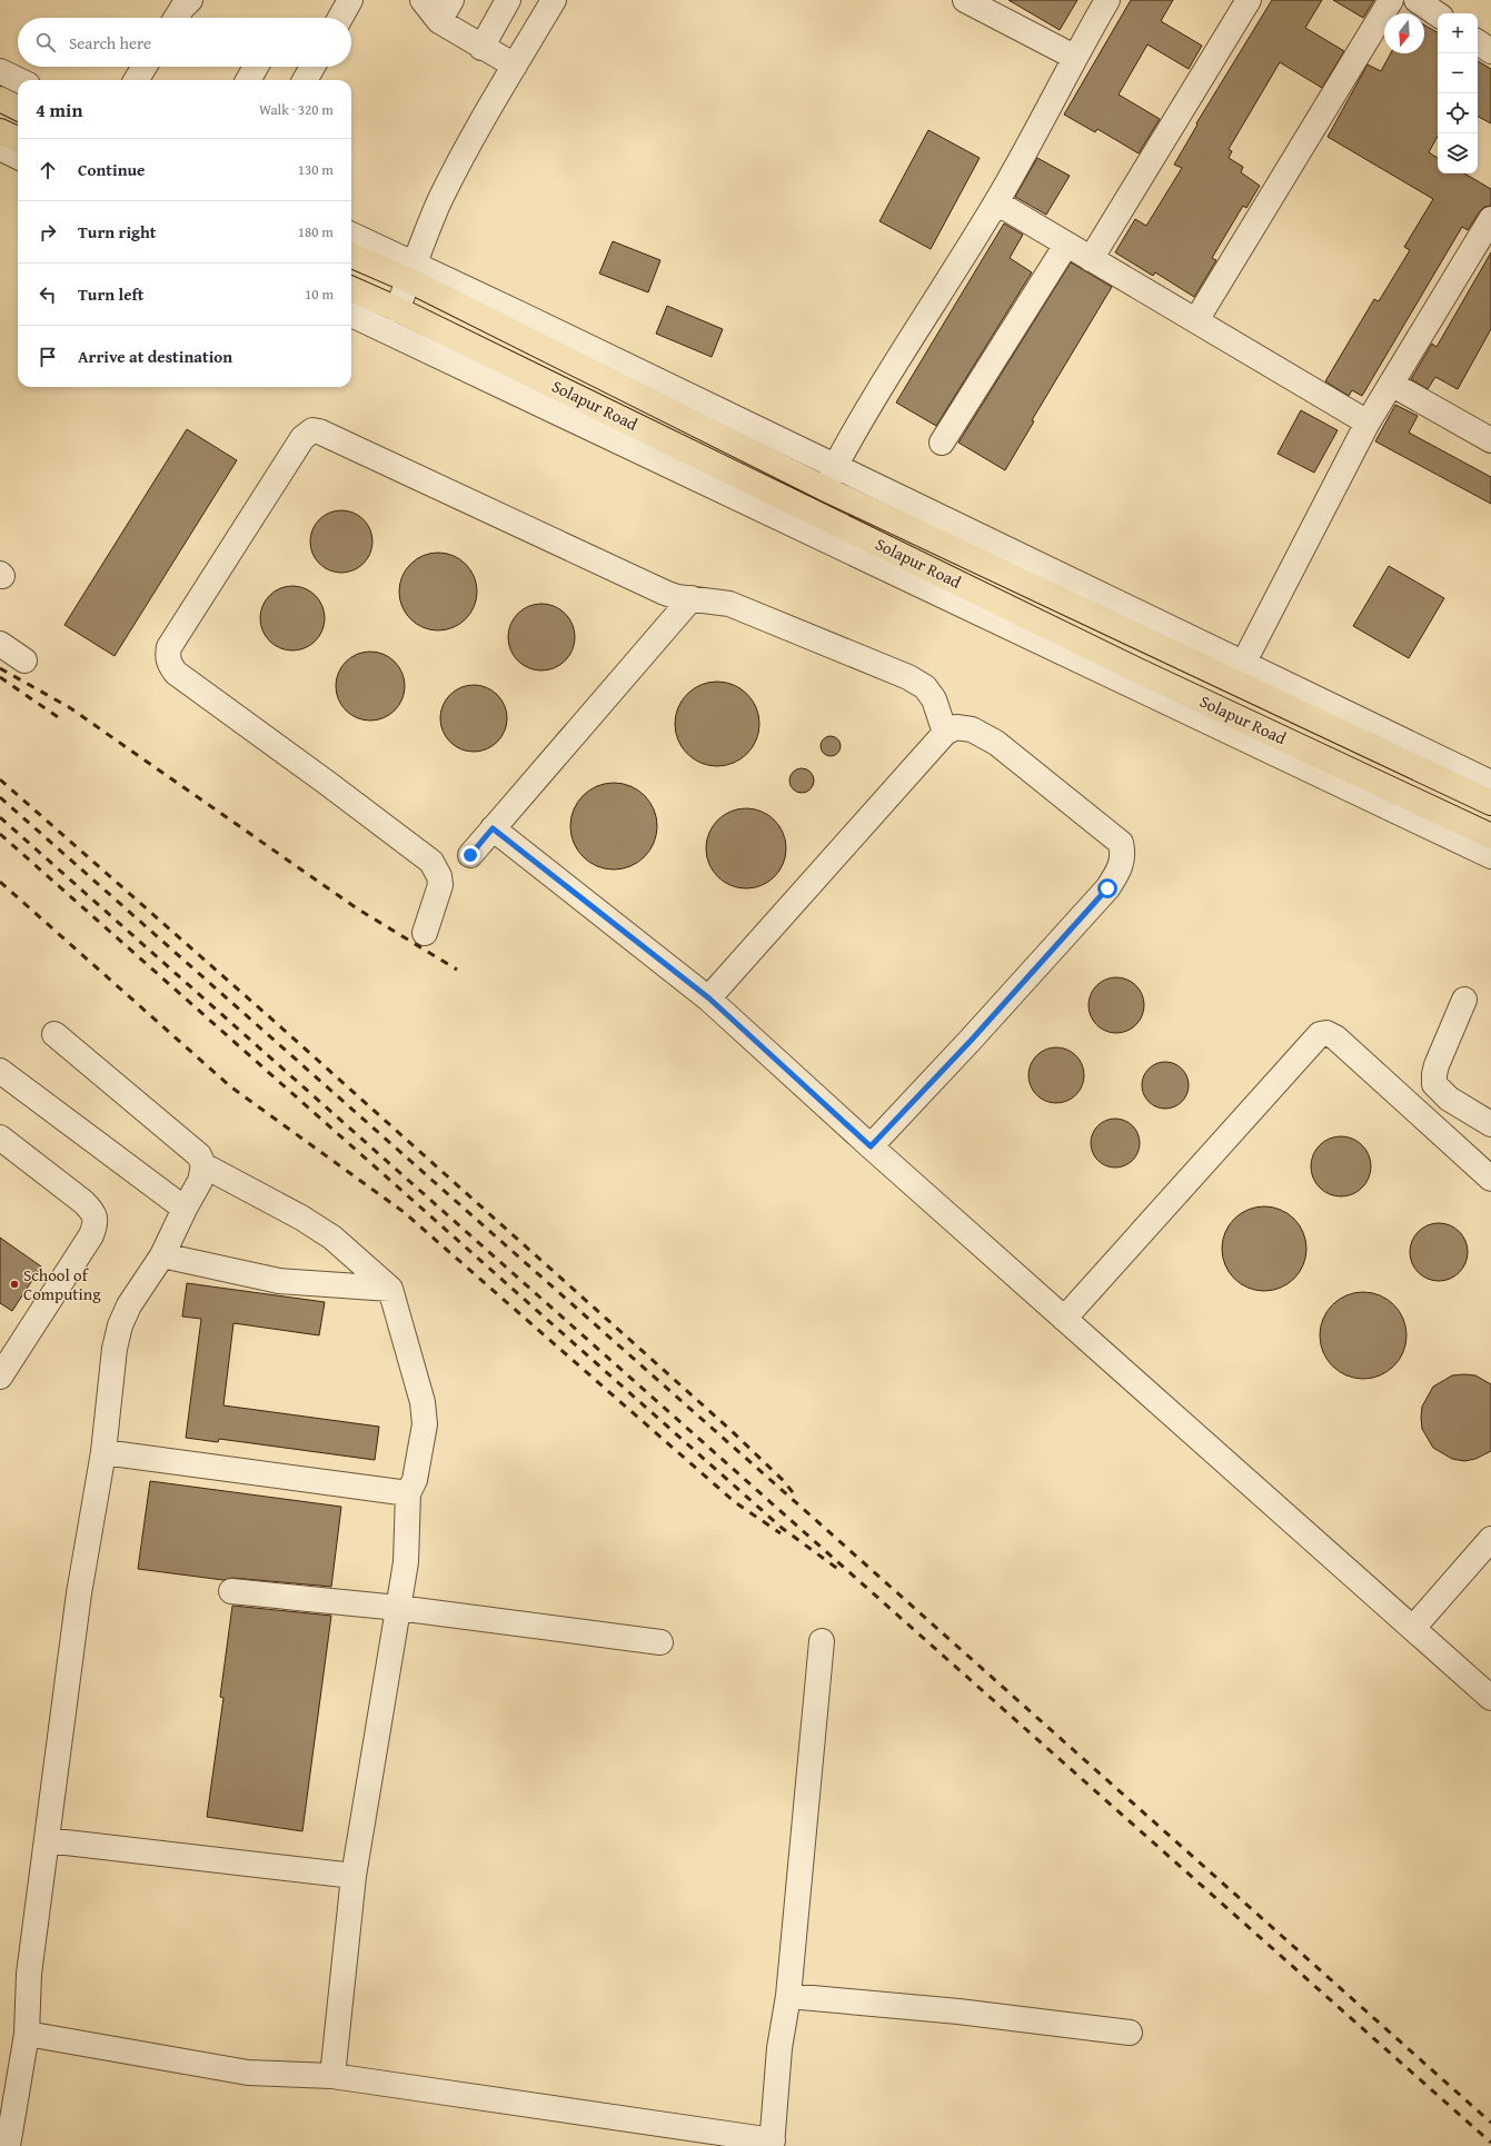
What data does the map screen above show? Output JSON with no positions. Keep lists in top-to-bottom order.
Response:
{
  "streets": {
    "highway": ["Solapur Road"]
  },
  "places": ["School of Computing"],
  "north": "bottom",
  "page": {
    "map_buttons": ["+", "−"],
    "search": "Search here",
    "heading": ["4 min", "Walk · 320 m"],
    "list": [
      ["Continue", "130 m"],
      ["Turn right", "180 m"],
      ["Turn left", "10 m"],
      "Arrive at destination"
    ]
  }
}
